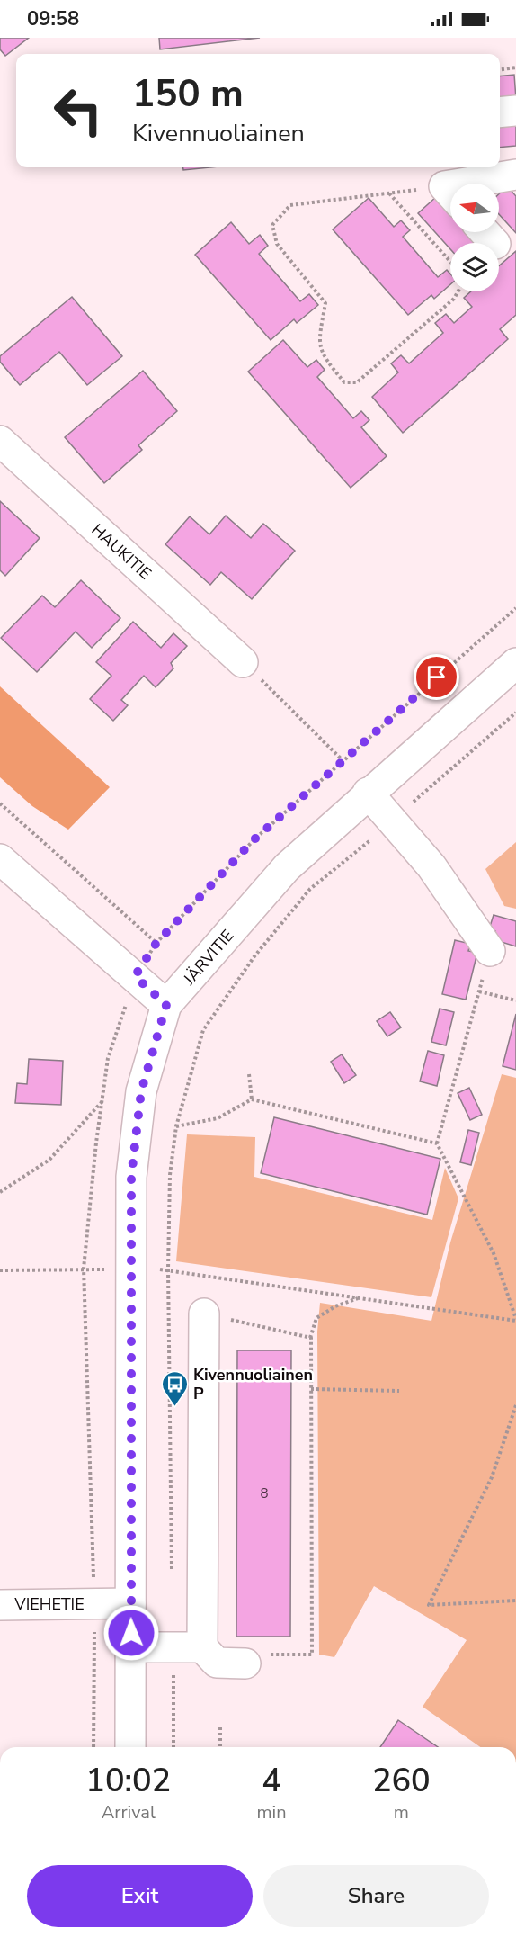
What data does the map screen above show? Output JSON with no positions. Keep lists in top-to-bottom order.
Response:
{
  "streets": {
    "street": ["HAUKITIE", "JÄRVITIE", "VIEHETIE"]
  },
  "crossings": [
    ["JÄRVITIE", "VIEHETIE"]
  ],
  "places": {
    "bus stop": ["Kivennuoliainen P"]
  },
  "house_numbers": ["8"],
  "north": "left",
  "page": {
    "status": "09:58",
    "turn": ["150 m", "Kivennuoliainen"],
    "eta": [
      "10:02",
      "Arrival",
      "4",
      "min",
      "260",
      "m"
    ],
    "buttons": ["Exit", "Share"]
  }
}
